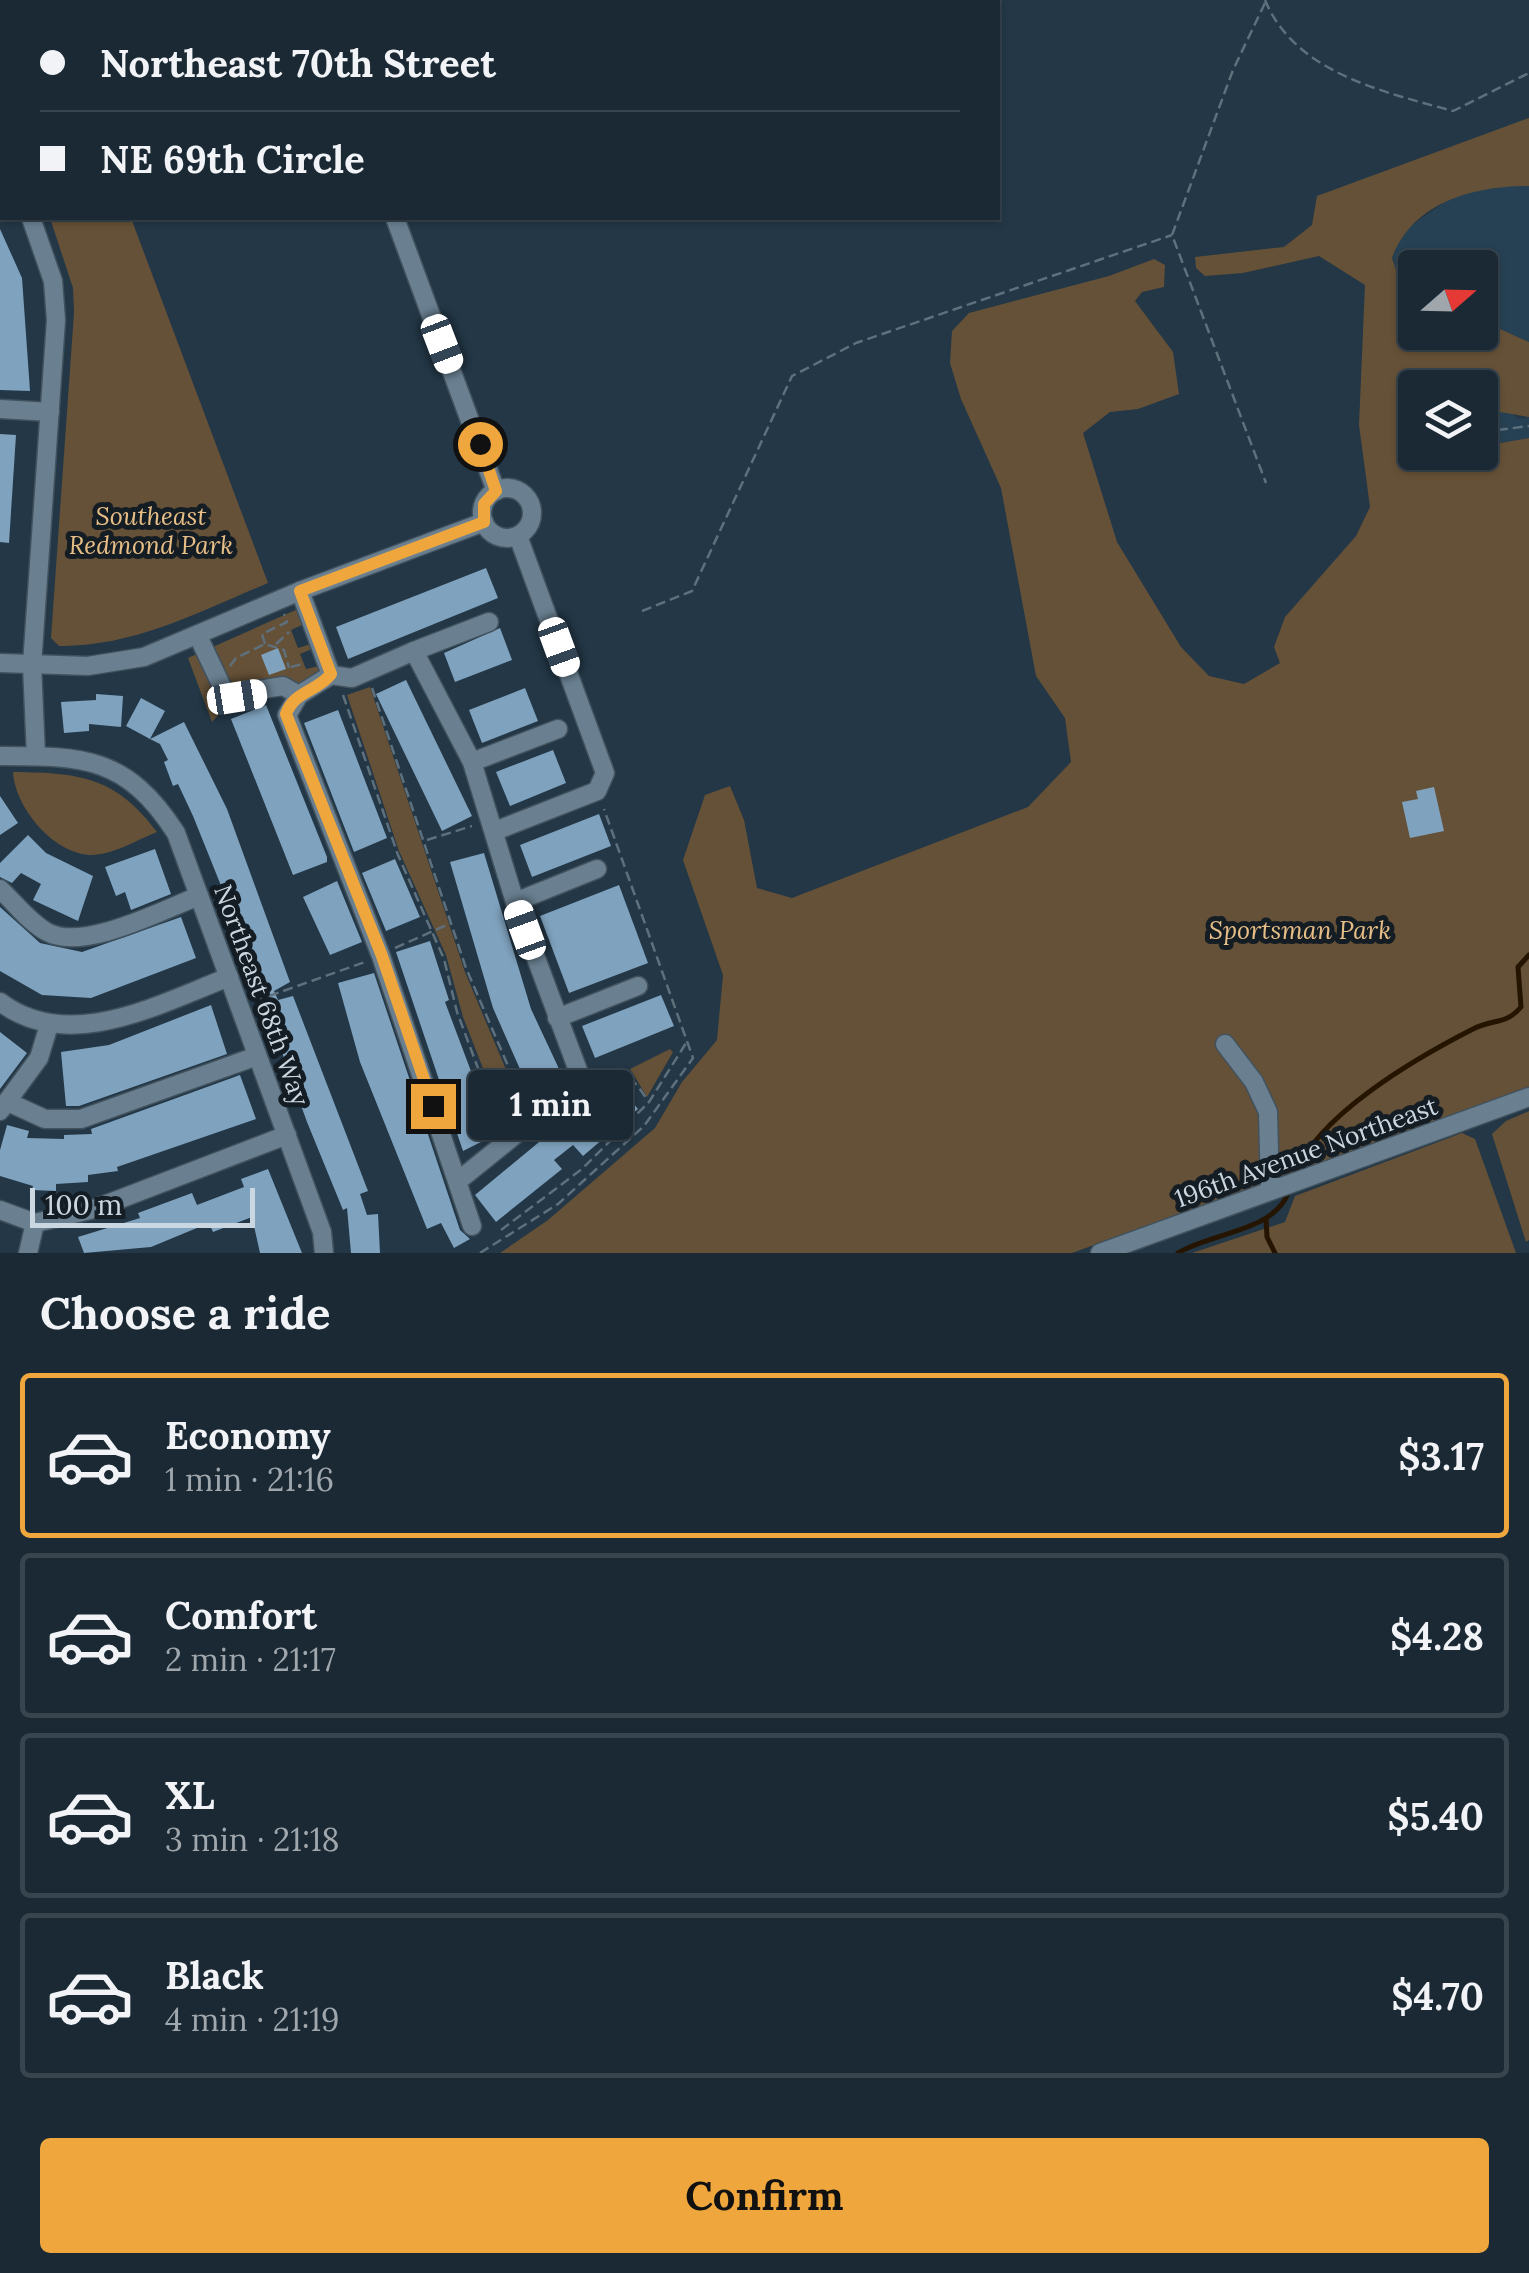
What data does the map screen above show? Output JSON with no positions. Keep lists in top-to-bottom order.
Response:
{
  "streets": {
    "street": ["Northeast 68th Way", "196th Avenue Northeast"]
  },
  "parks": ["Southeast Redmond Park", "Sportsman Park"],
  "scale_bar": "100 m",
  "north": "right",
  "page": {
    "banner": ["Northeast 70th Street", "NE 69th Circle"],
    "bubble": "1 min",
    "scale": "100 m",
    "heading": "Choose a ride",
    "list": [
      {
        "name": "Economy",
        "note": "1 min · 21:16",
        "value": "$3.17"
      },
      {
        "name": "Comfort",
        "note": "2 min · 21:17",
        "value": "$4.28"
      },
      {
        "name": "XL",
        "note": "3 min · 21:18",
        "value": "$5.40"
      },
      {
        "name": "Black",
        "note": "4 min · 21:19",
        "value": "$4.70"
      }
    ],
    "buttons": "Confirm"
  }
}
